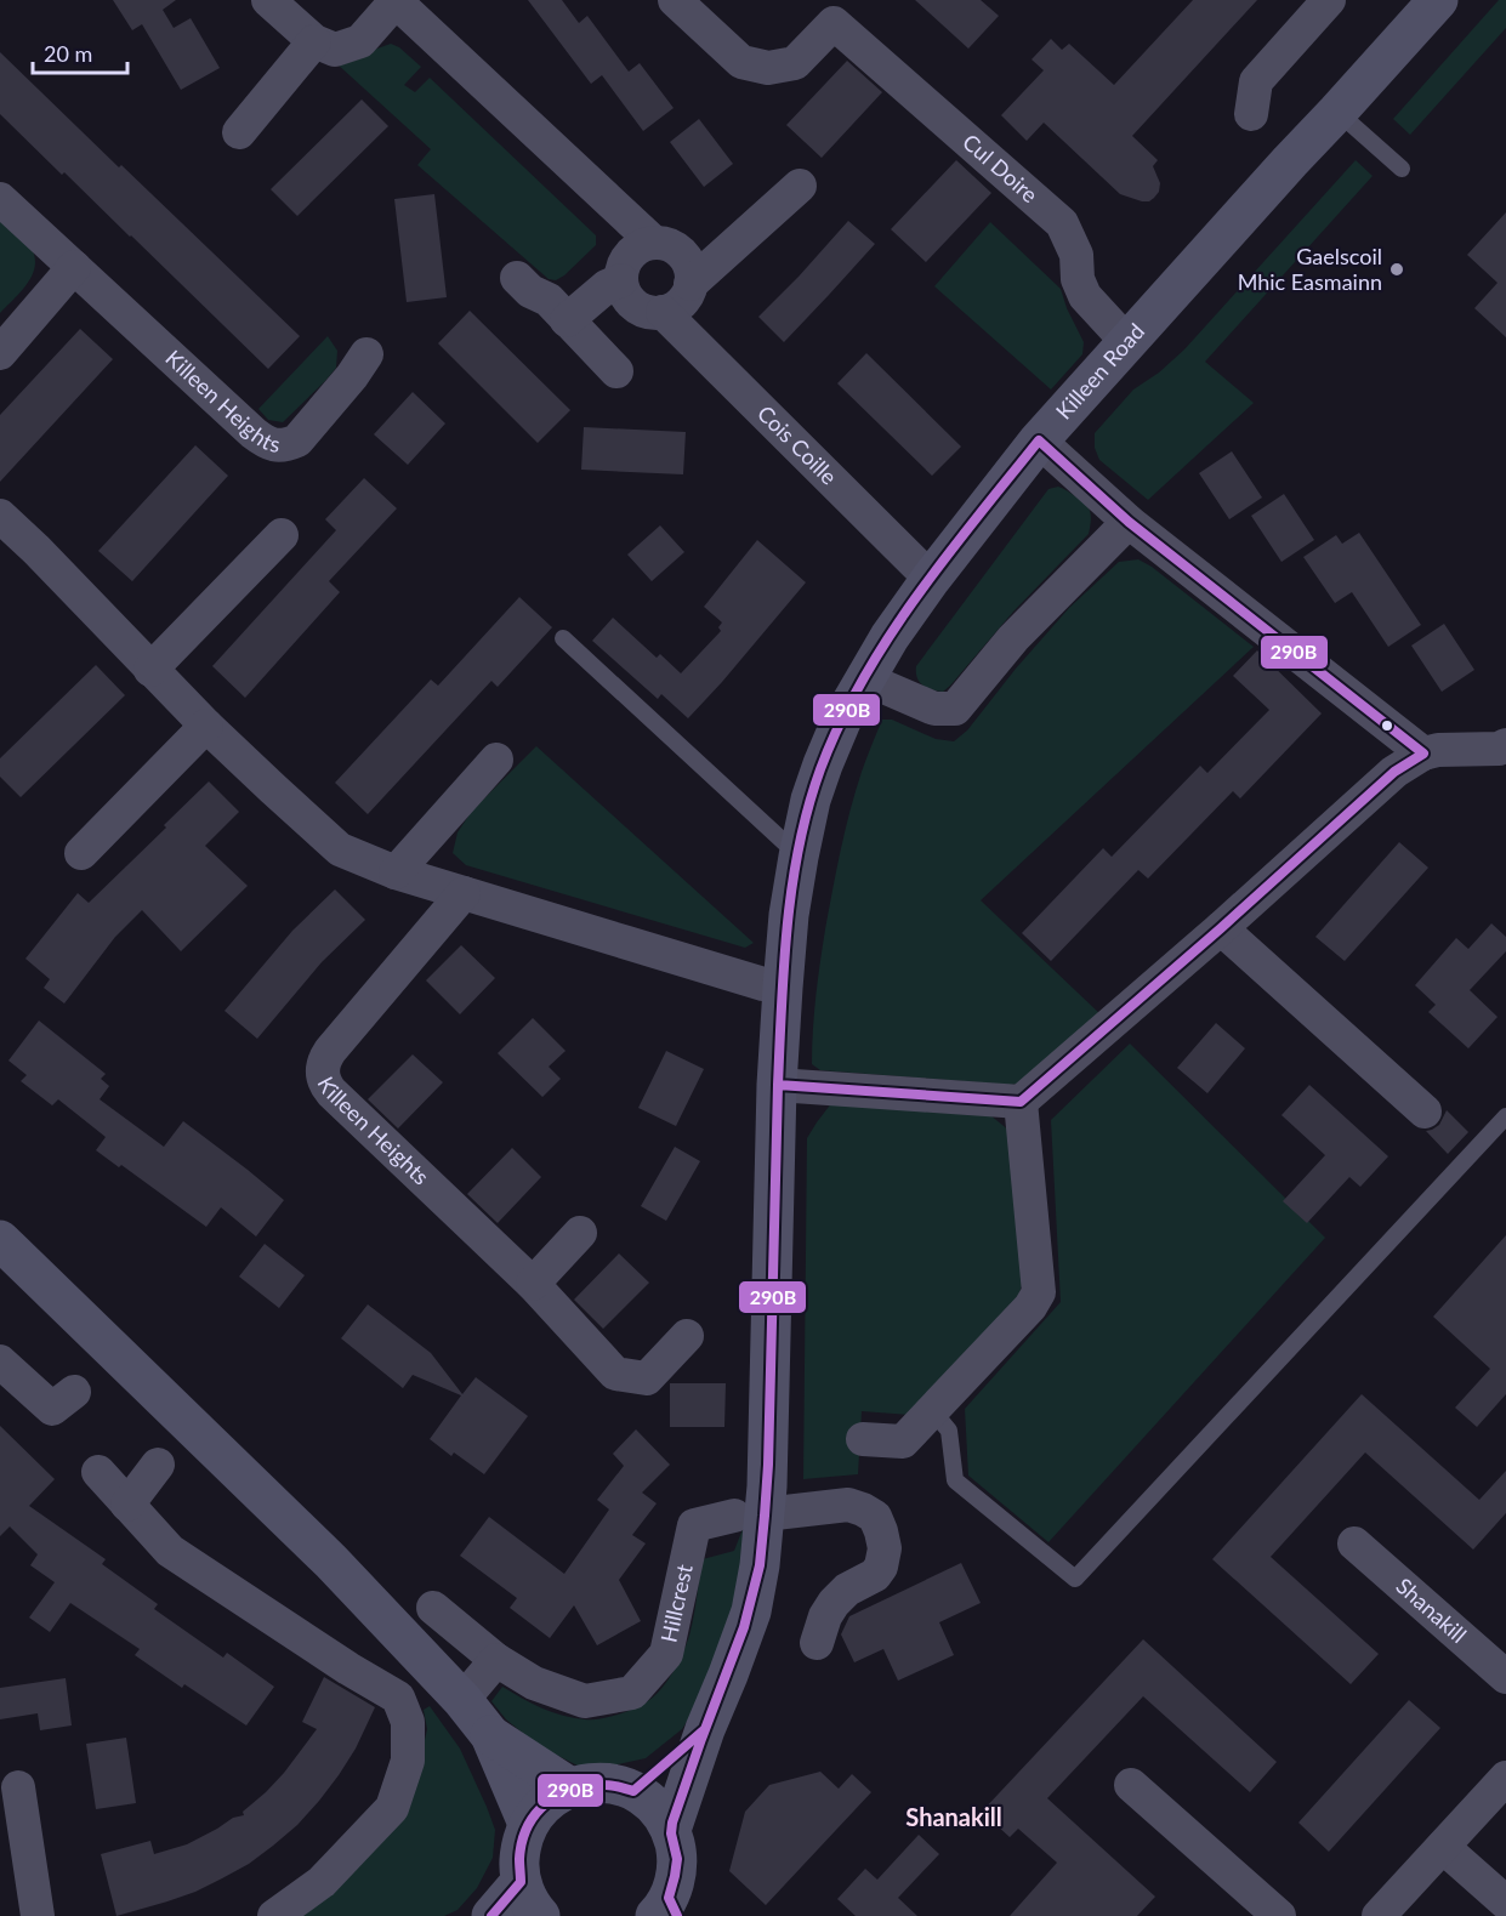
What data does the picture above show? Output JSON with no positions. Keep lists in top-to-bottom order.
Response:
{
  "streets": {
    "street": [
      "Cul Doire",
      "Killeen Road",
      "Killeen Heights",
      "Cois Coille",
      "Hillcrest",
      "Shanakill"
    ]
  },
  "crossings": [
    ["Cul Doire", "Killeen Road"],
    ["Killeen Road", "Cois Coille"],
    ["Killeen Road", "Hillcrest"]
  ],
  "districts": ["Shanakill"],
  "places": ["Gaelscoil Mhic Easmainn"],
  "lines": ["transit line 290B"],
  "scale_bar": "20 m"
}
